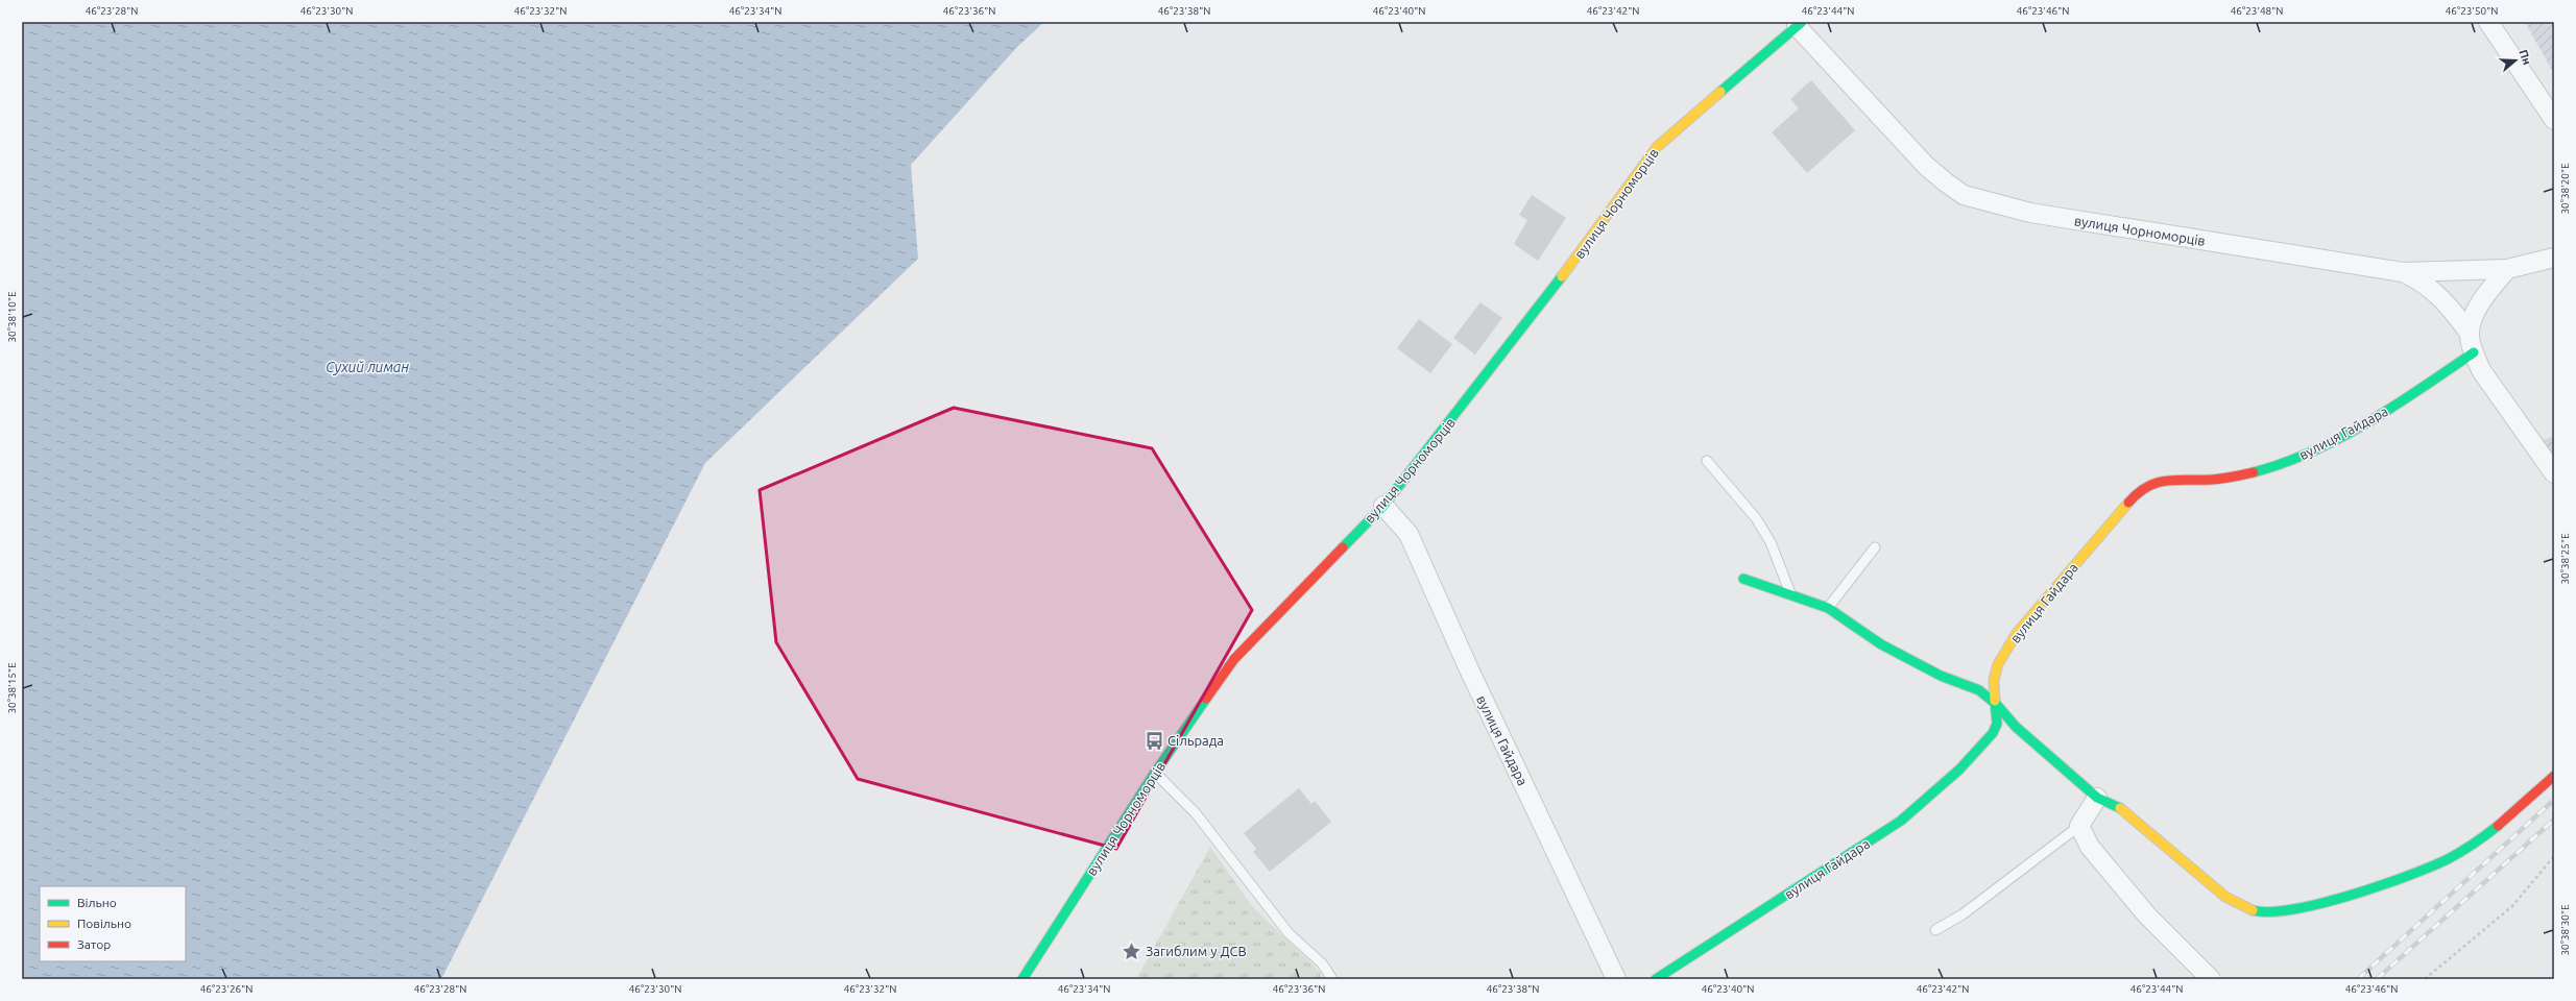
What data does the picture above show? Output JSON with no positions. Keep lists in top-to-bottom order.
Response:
{
  "streets": {
    "street": ["вулиця Чорноморців", "вулиця Гайдара"]
  },
  "crossings": [
    ["вулиця Чорноморців", "вулиця Гайдара"]
  ],
  "water": ["Сухий лиман"],
  "places": {
    "bus stop": ["Сільрада"],
    "place": ["Загиблим у ДСВ"]
  },
  "legend": ["Вільно", "Повільно", "Затор"],
  "north": "right",
  "coordinates": [
    "46°23'28\"N",
    "46°23'30\"N",
    "46°23'32\"N",
    "46°23'34\"N",
    "46°23'36\"N",
    "46°23'38\"N",
    "46°23'40\"N",
    "46°23'42\"N",
    "46°23'44\"N",
    "46°23'46\"N",
    "46°23'48\"N",
    "46°23'50\"N",
    "30°38'20\"E",
    "30°38'10\"E",
    "30°38'25\"E",
    "30°38'15\"E",
    "30°38'30\"E",
    "46°23'26\"N"
  ]
}
